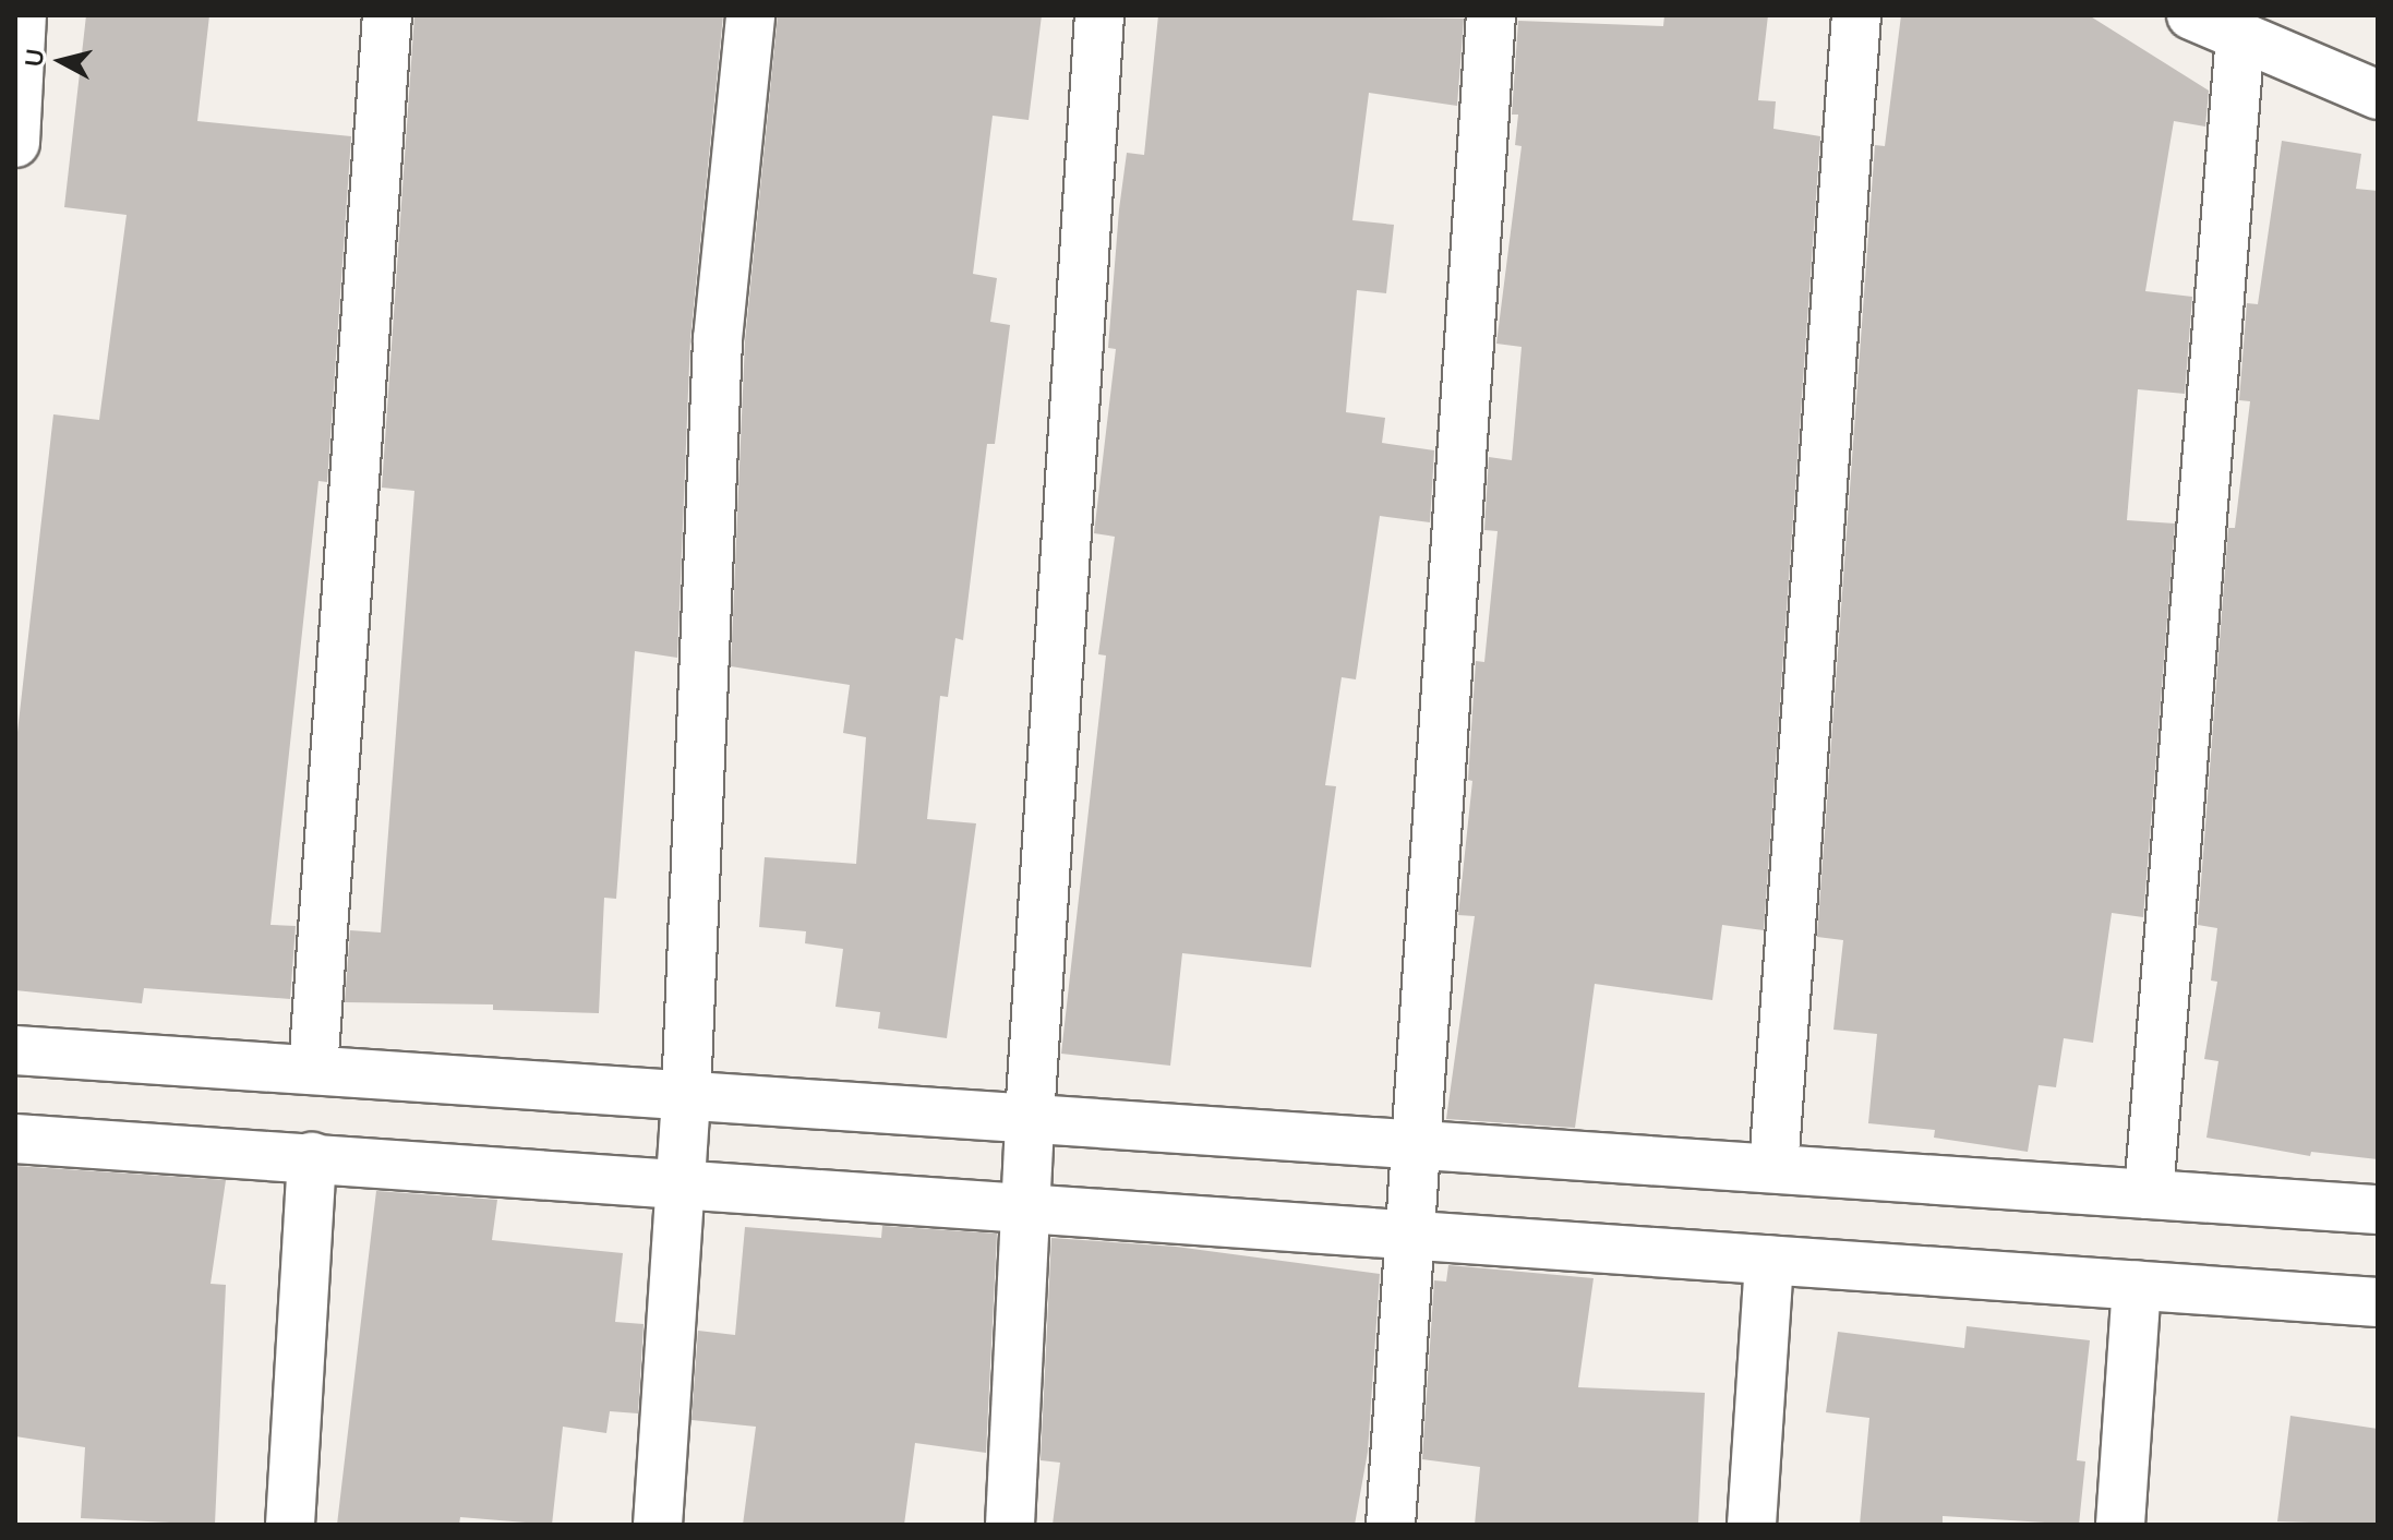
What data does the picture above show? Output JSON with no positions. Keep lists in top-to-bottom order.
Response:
{
  "north": "left"
}
